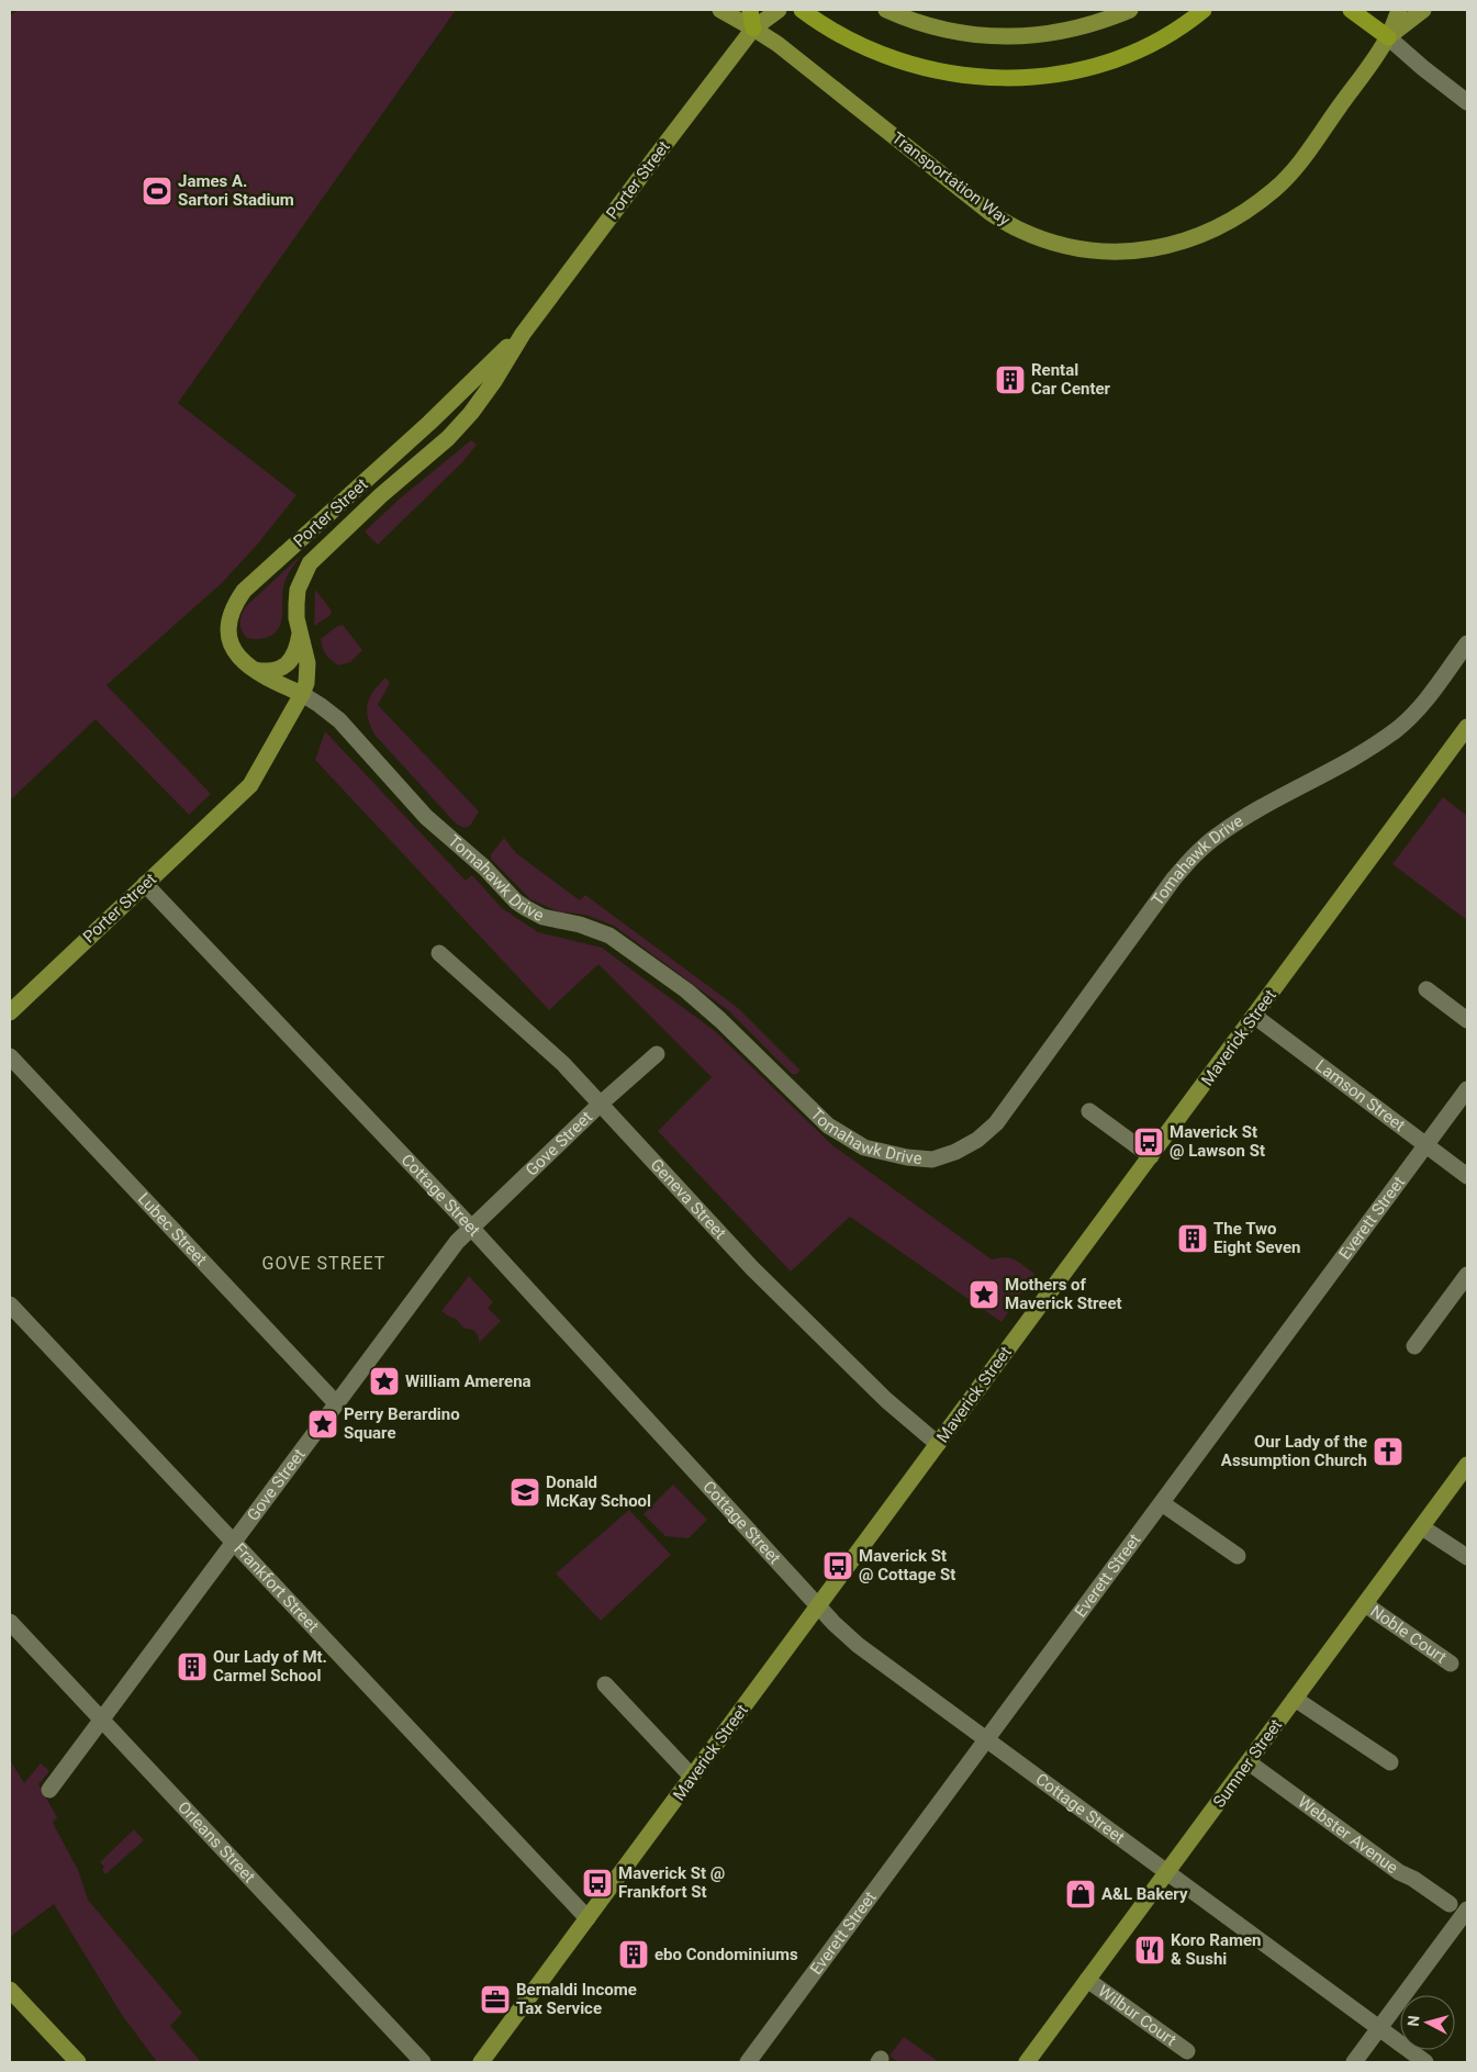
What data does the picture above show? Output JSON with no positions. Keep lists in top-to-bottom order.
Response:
{
  "streets": {
    "main road": [
      "Transportation Way",
      "Porter Street",
      "Maverick Street",
      "Sumner Street"
    ],
    "street": [
      "Tomahawk Drive",
      "Lamson Street",
      "Gove Street",
      "Cottage Street",
      "Geneva Street",
      "Everett Street",
      "Lubec Street",
      "Frankfort Street",
      "Noble Court",
      "Webster Avenue",
      "Orleans Street",
      "Wilbur Court"
    ]
  },
  "crossings": [
    ["Transportation Way", "Porter Street"],
    ["Porter Street", "Tomahawk Drive"],
    ["Porter Street", "Cottage Street"],
    ["Maverick Street", "Lamson Street"],
    ["Maverick Street", "Cottage Street"],
    ["Maverick Street", "Geneva Street"],
    ["Maverick Street", "Frankfort Street"],
    ["Lamson Street", "Everett Street"],
    ["Gove Street", "Cottage Street"],
    ["Gove Street", "Geneva Street"],
    ["Gove Street", "Lubec Street"],
    ["Gove Street", "Frankfort Street"],
    ["Gove Street", "Orleans Street"],
    ["Cottage Street", "Everett Street"],
    ["Cottage Street", "Sumner Street"],
    ["Noble Court", "Sumner Street"],
    ["Sumner Street", "Webster Avenue"],
    ["Sumner Street", "Wilbur Court"]
  ],
  "districts": ["GOVE STREET"],
  "places": {
    "sports": ["James A. Sartori Stadium"],
    "building": [
      "Rental Car Center",
      "The Two Eight Seven",
      "Our Lady of Mt. Carmel School",
      "ebo Condominiums"
    ],
    "bus stop": ["Maverick St @ Lawson St", "Maverick St @ Cottage St", "Maverick St @ Frankfort St"],
    "place": ["Mothers of Maverick Street", "William Amerena", "Perry Berardino Square"],
    "church": ["Our Lady of the Assumption Church"],
    "school or university": ["Donald McKay School"],
    "shop": ["A&L Bakery"],
    "restaurant": ["Koro Ramen & Sushi"],
    "office": ["Bernaldi Income Tax Service"]
  },
  "north": "left"
}
